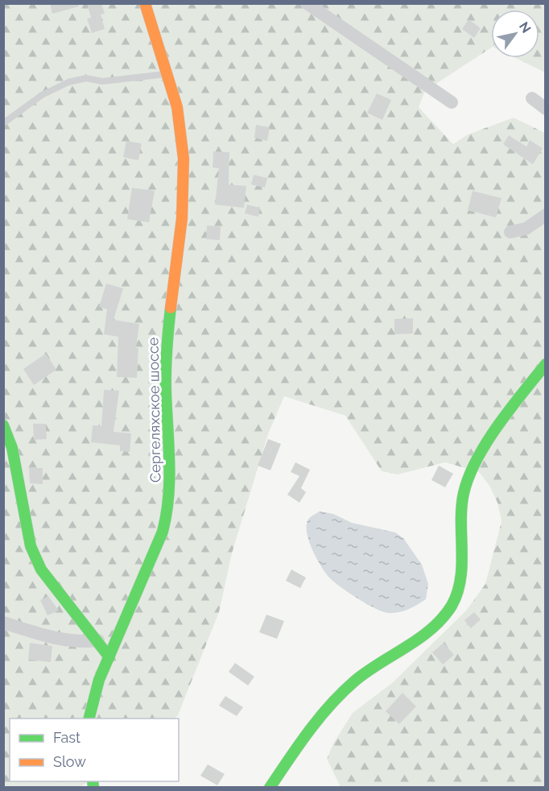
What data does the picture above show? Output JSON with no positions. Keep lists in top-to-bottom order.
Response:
{
  "streets": {
    "street": ["Сергеляхское шоссе"]
  },
  "legend": ["Fast", "Slow"],
  "north": "top right"
}
